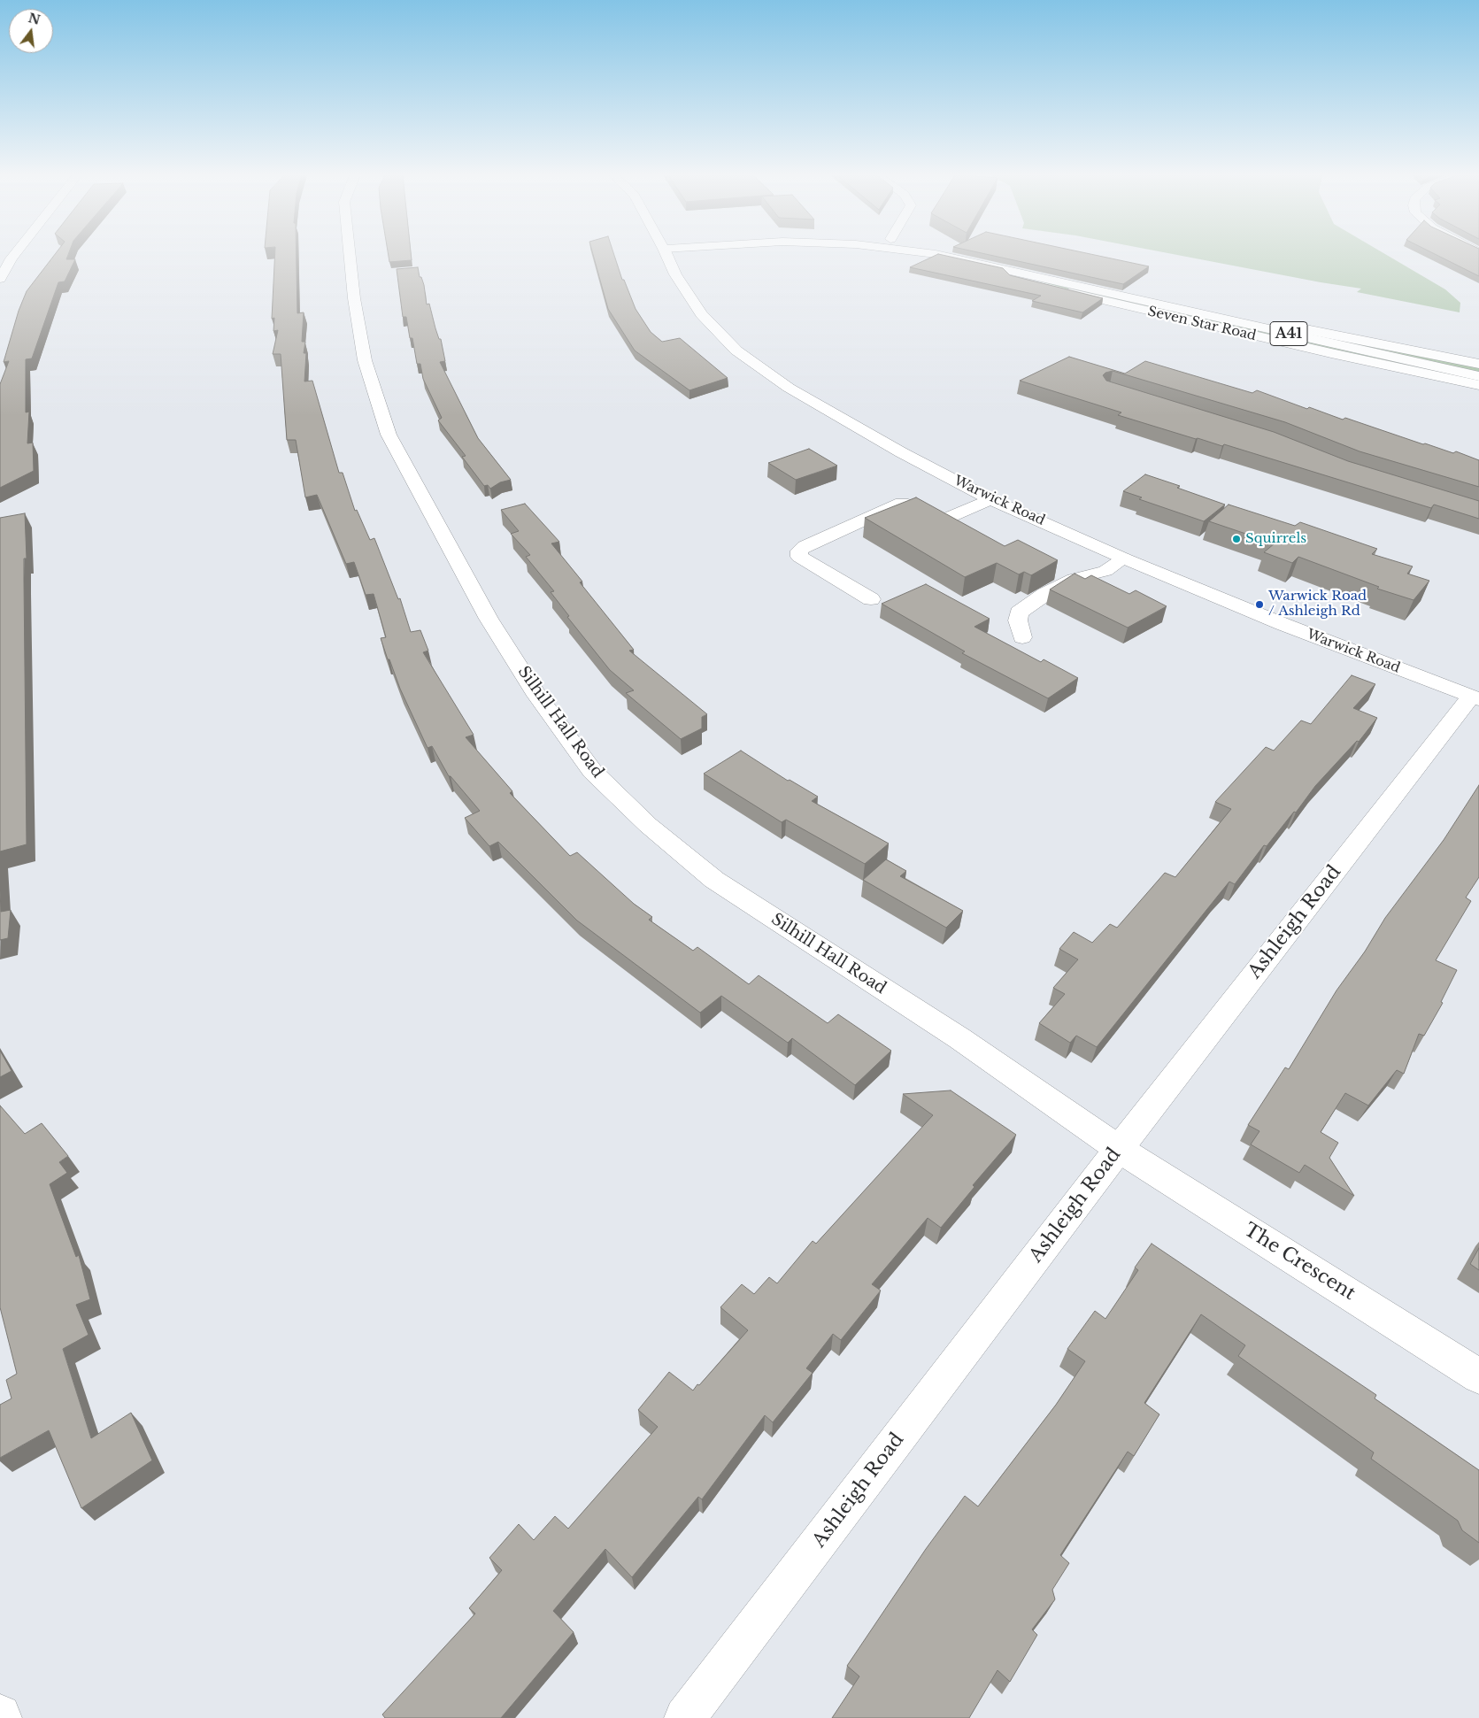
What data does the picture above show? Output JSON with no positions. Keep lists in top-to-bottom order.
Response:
{
  "streets": {
    "main road": [
      "Seven Star Road",
      "A41",
      "Warwick Road",
      "Silhill Hall Road",
      "Ashleigh Road",
      "The Crescent"
    ]
  },
  "crossings": [
    ["Warwick Road", "Ashleigh Road"],
    ["Silhill Hall Road", "Ashleigh Road"],
    ["Silhill Hall Road", "The Crescent"],
    ["Ashleigh Road", "The Crescent"]
  ],
  "places": ["Squirrels", "Warwick Road / Ashleigh Rd"],
  "north": "top"
}
